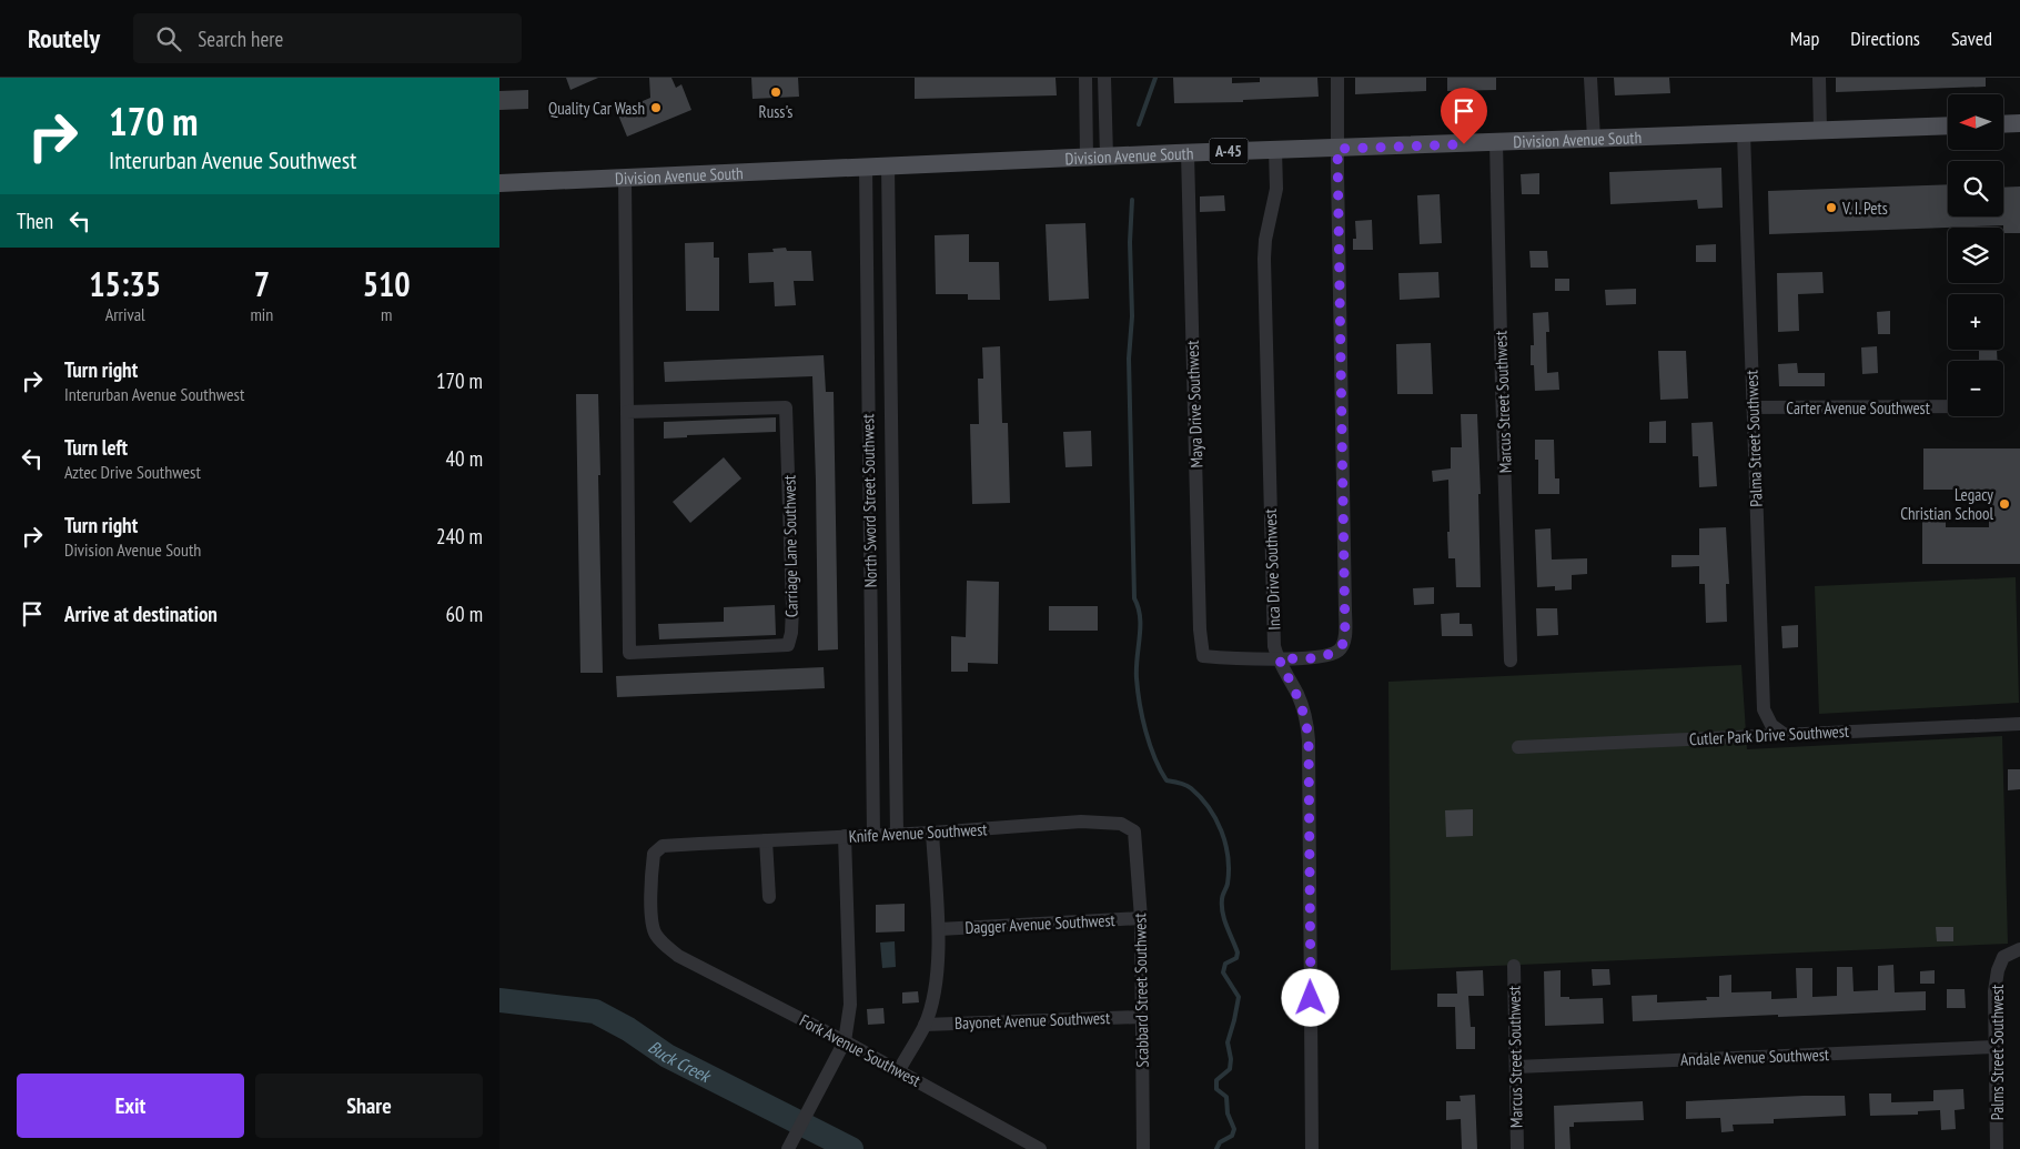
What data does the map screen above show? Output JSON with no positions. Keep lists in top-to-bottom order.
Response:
{
  "streets": {
    "main road": ["Division Avenue South", "A-45"],
    "street": [
      "Marcus Street Southwest",
      "Maya Drive Southwest",
      "Carter Avenue Southwest",
      "Palma Street Southwest",
      "North Sword Street Southwest",
      "Carriage Lane Southwest",
      "Inca Drive Southwest",
      "Cutler Park Drive Southwest",
      "Knife Avenue Southwest",
      "Dagger Avenue Southwest",
      "Scabbard Street Southwest",
      "Bayonet Avenue Southwest",
      "Fork Avenue Southwest",
      "Palms Street Southwest",
      "Andale Avenue Southwest"
    ]
  },
  "crossings": [
    ["Division Avenue South", "Marcus Street Southwest"],
    ["Division Avenue South", "Maya Drive Southwest"],
    ["Division Avenue South", "Palma Street Southwest"],
    ["Division Avenue South", "North Sword Street Southwest"],
    ["Division Avenue South", "Carriage Lane Southwest"],
    ["Division Avenue South", "Inca Drive Southwest"],
    ["Marcus Street Southwest", "Andale Avenue Southwest"],
    ["Maya Drive Southwest", "Inca Drive Southwest"],
    ["Carter Avenue Southwest", "Palma Street Southwest"],
    ["Palma Street Southwest", "Cutler Park Drive Southwest"],
    ["North Sword Street Southwest", "Knife Avenue Southwest"],
    ["Knife Avenue Southwest", "Scabbard Street Southwest"],
    ["Knife Avenue Southwest", "Fork Avenue Southwest"],
    ["Dagger Avenue Southwest", "Scabbard Street Southwest"],
    ["Scabbard Street Southwest", "Bayonet Avenue Southwest"],
    ["Palms Street Southwest", "Andale Avenue Southwest"]
  ],
  "water": ["Buck Creek"],
  "places": [
    "Russ's",
    "Quality Car Wash",
    "V. I. Pets",
    "Legacy Christian School"
  ],
  "north": "left",
  "page": {
    "header": "Routely",
    "search": "Search here",
    "nav": ["Map", "Directions", "Saved"],
    "turn": ["170 m", "Interurban Avenue Southwest"],
    "map_buttons": ["+", "−"],
    "then": "Then",
    "eta": [
      "15:35",
      "Arrival",
      "7",
      "min",
      "510",
      "m"
    ],
    "list": [
      {
        "name": "Turn right",
        "note": "Interurban Avenue Southwest",
        "value": "170 m"
      },
      {
        "name": "Turn left",
        "note": "Aztec Drive Southwest",
        "value": "40 m"
      },
      {
        "name": "Turn right",
        "note": "Division Avenue South",
        "value": "240 m"
      },
      {
        "name": "Arrive at destination",
        "value": "60 m"
      }
    ],
    "buttons": ["Exit", "Share"]
  }
}
